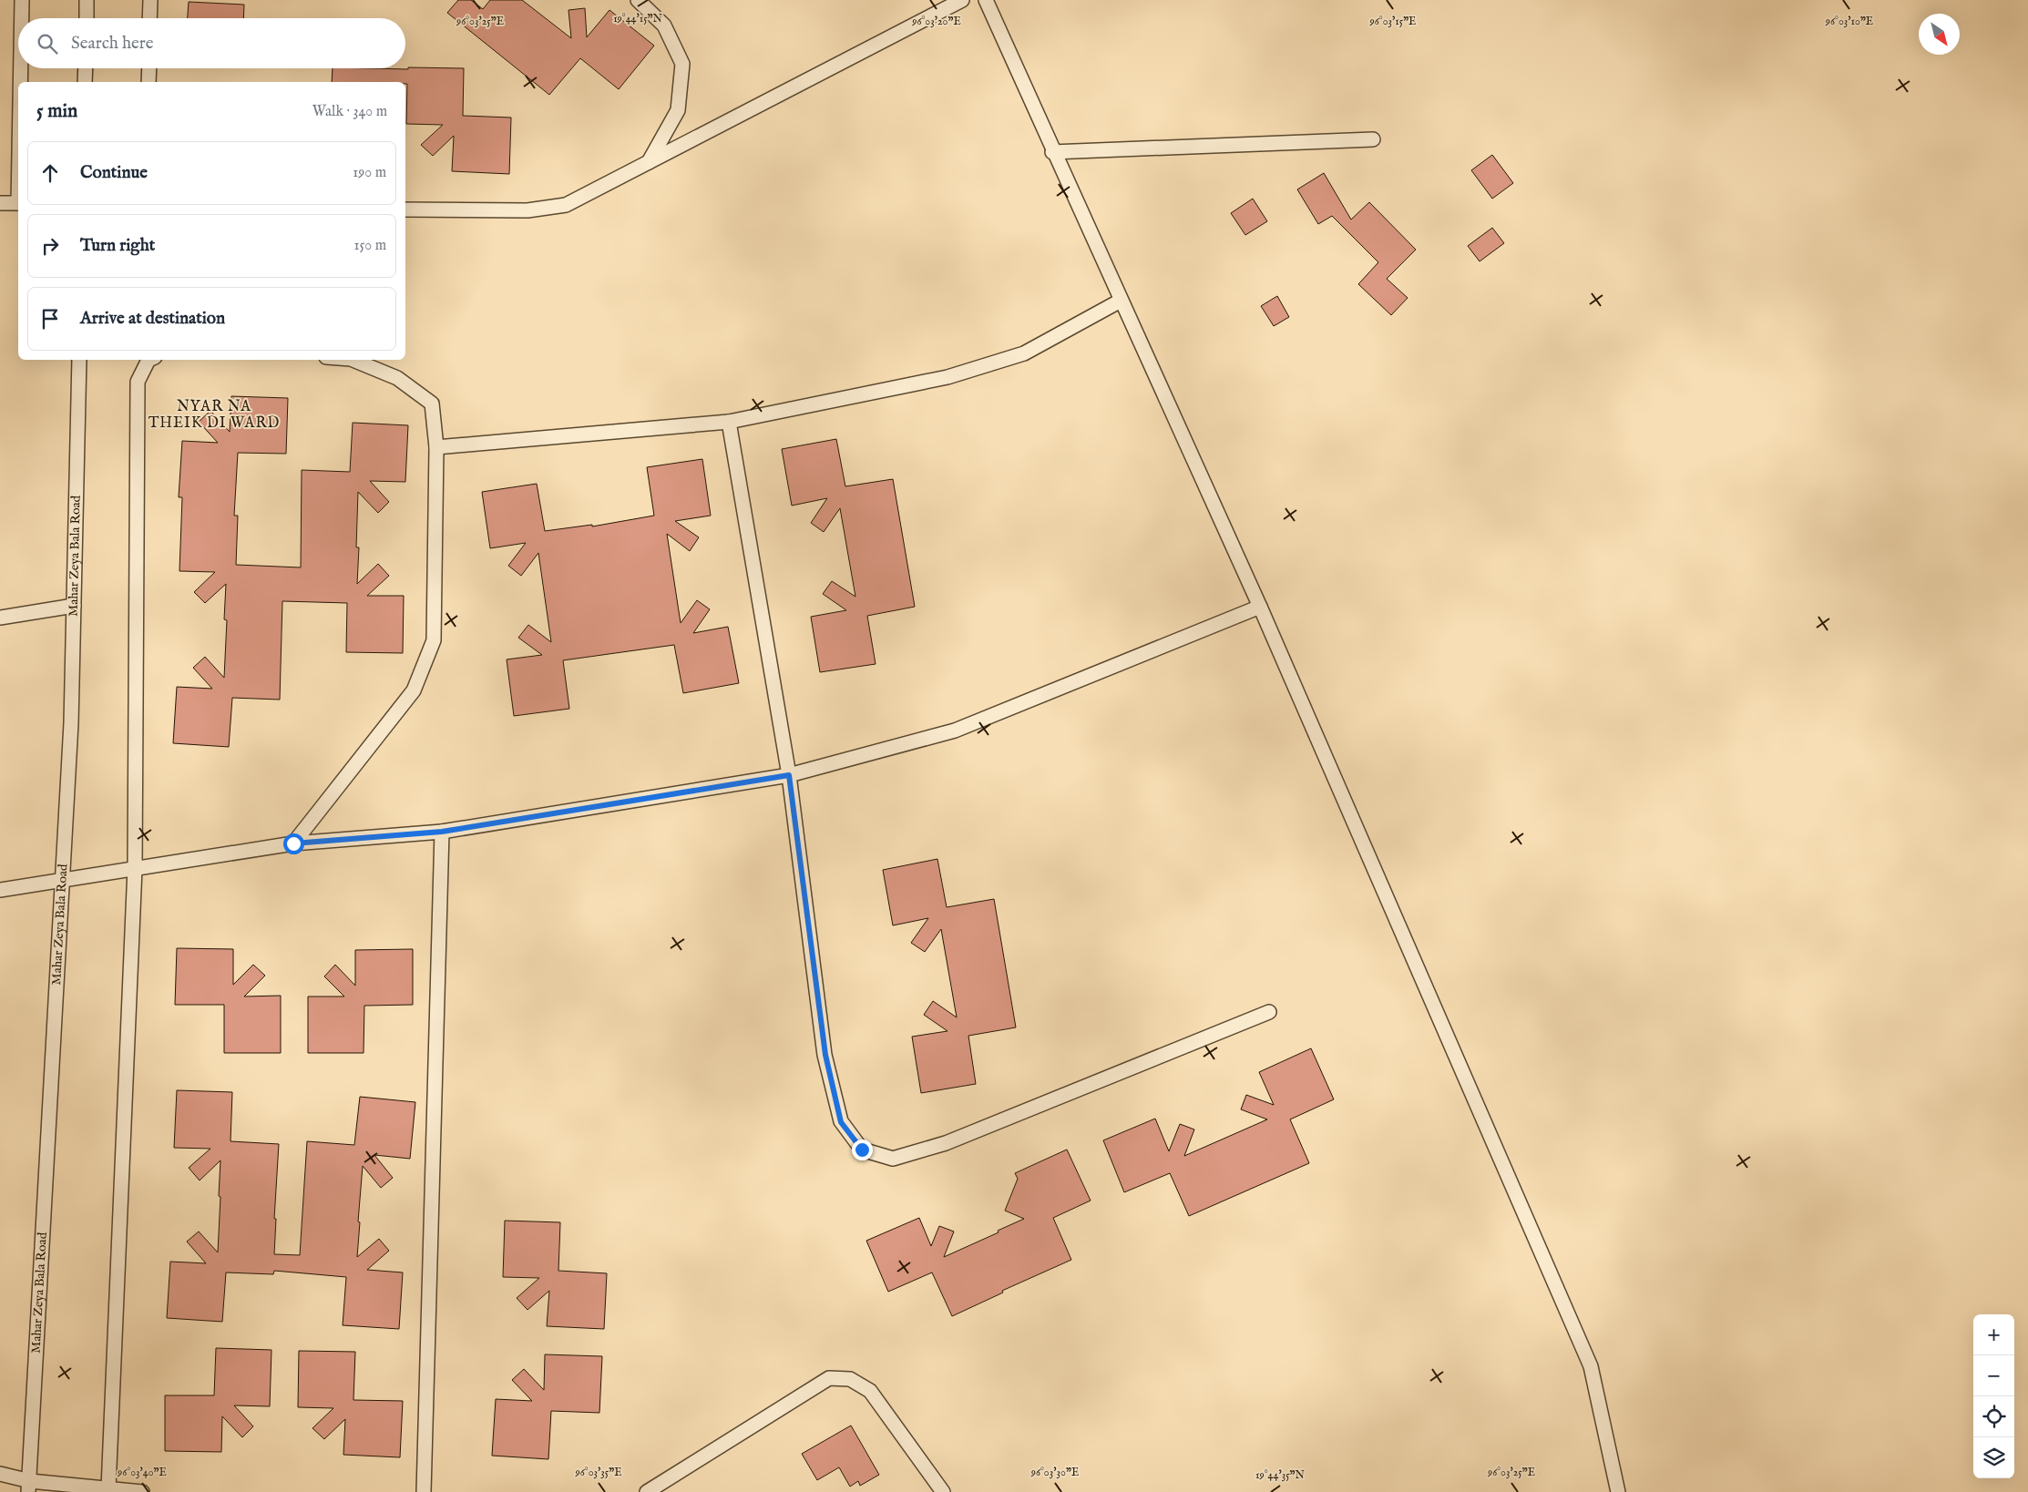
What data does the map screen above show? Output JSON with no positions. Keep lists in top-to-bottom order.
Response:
{
  "streets": {
    "street": ["Mahar Zeya Bala Road"]
  },
  "districts": ["NYAR NA THEIK DI WARD"],
  "north": "bottom right",
  "page": {
    "search": "Search here",
    "heading": ["5 min", "Walk · 340 m"],
    "list": [
      ["Continue", "190 m"],
      ["Turn right", "150 m"],
      "Arrive at destination"
    ],
    "map_buttons": ["+", "−"]
  },
  "coordinates": [
    "19°44'15\"N",
    "96°03'25\"E",
    "96°03'20\"E",
    "96°03'15\"E",
    "96°03'10\"E",
    "96°03'40\"E",
    "96°03'35\"E",
    "96°03'30\"E",
    "19°44'35\"N"
  ]
}
